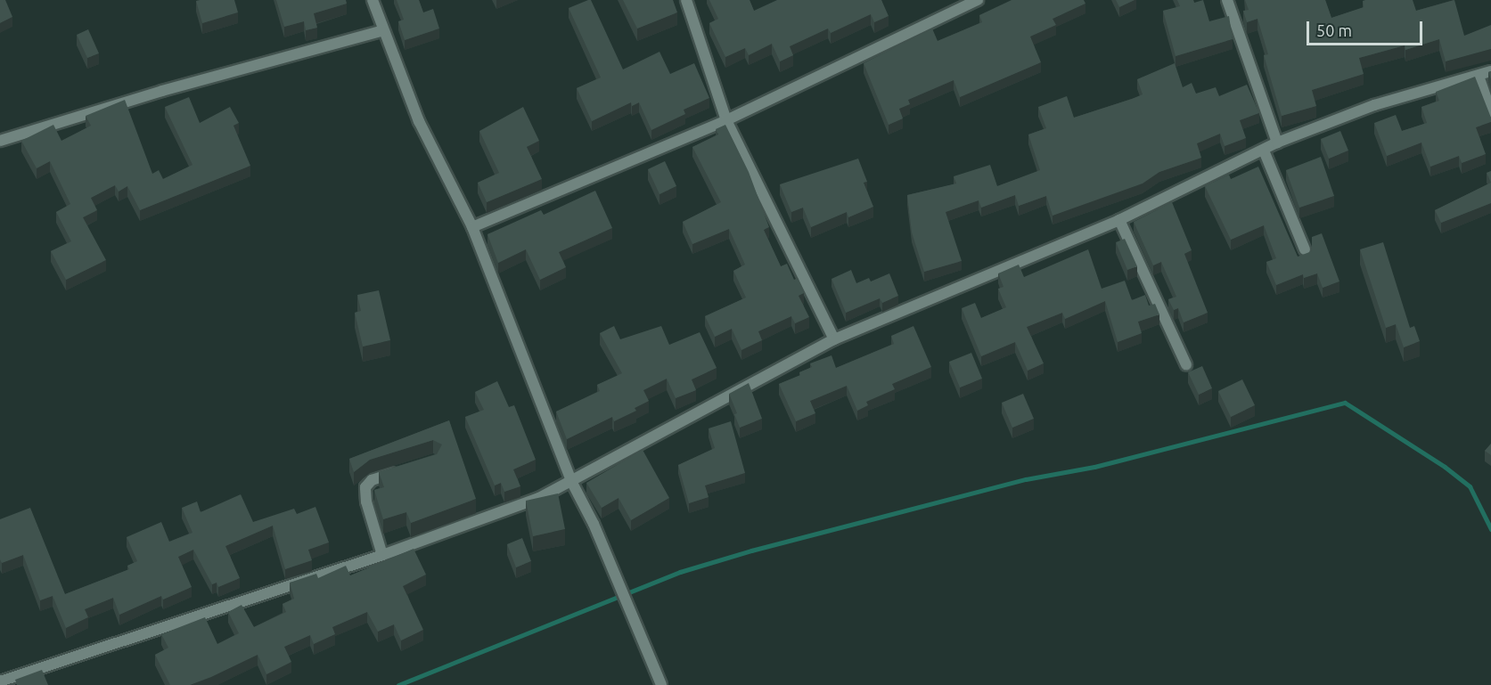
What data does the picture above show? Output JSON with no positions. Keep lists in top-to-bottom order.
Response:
{
  "scale_bar": "50 m"
}
